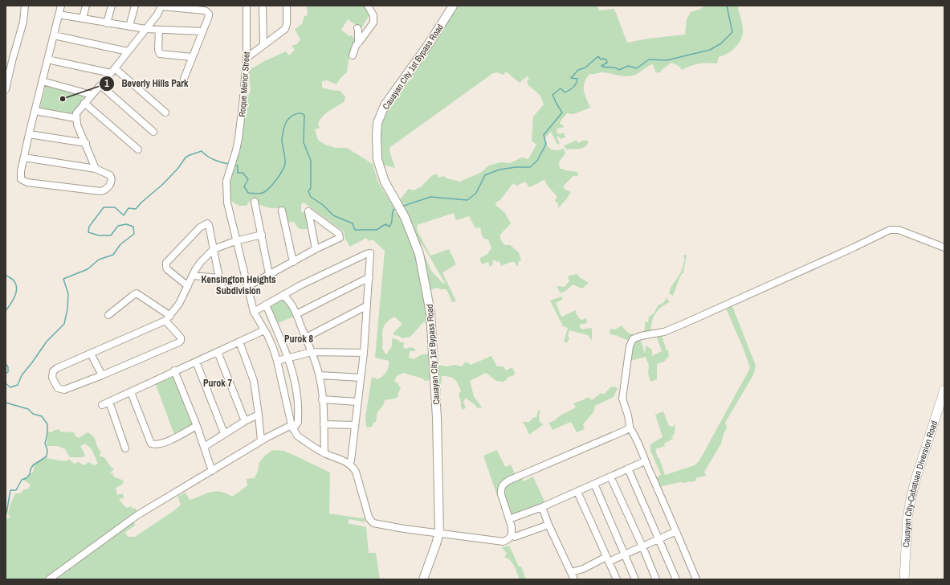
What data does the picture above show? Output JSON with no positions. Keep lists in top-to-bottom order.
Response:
{
  "streets": {
    "highway": ["Cauayan City-Cabatuan Diversion Road"],
    "main road": ["Cauayan City 1st Bypass Road"],
    "street": ["Roque Menor Street"]
  },
  "districts": ["Kensington Heights Subdivision", "Purok 8", "Purok 7"],
  "places": ["Beverly Hills Park"]
}
